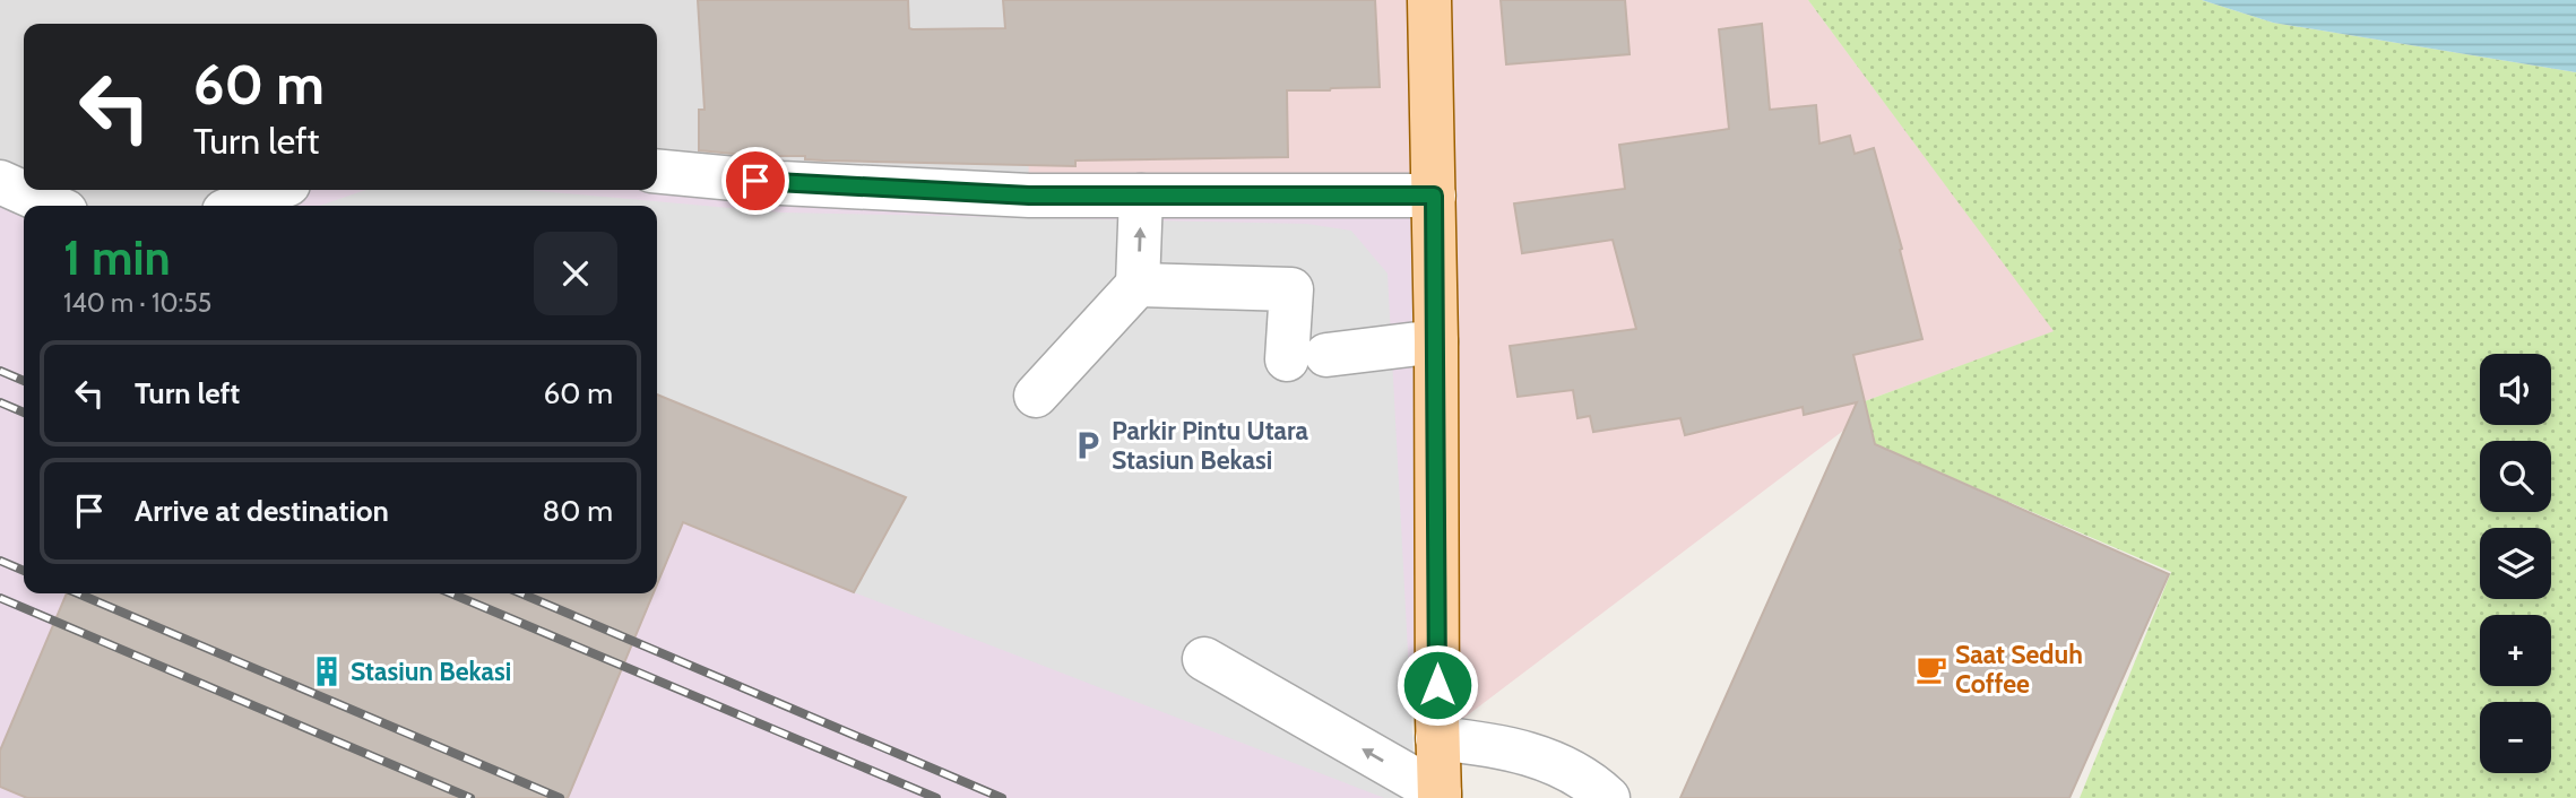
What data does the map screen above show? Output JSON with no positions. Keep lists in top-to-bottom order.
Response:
{
  "places": {
    "parking": ["Parkir Pintu Utara Stasiun Bekasi"],
    "cafe": ["Saat Seduh Coffee"],
    "building": ["Stasiun Bekasi"]
  },
  "page": {
    "turn": ["60 m", "Turn left"],
    "heading": ["1 min", "140 m · 10:55"],
    "list": [
      {
        "name": "Turn left",
        "value": "60 m"
      },
      {
        "name": "Arrive at destination",
        "value": "80 m"
      }
    ],
    "map_buttons": ["+", "−"]
  }
}
